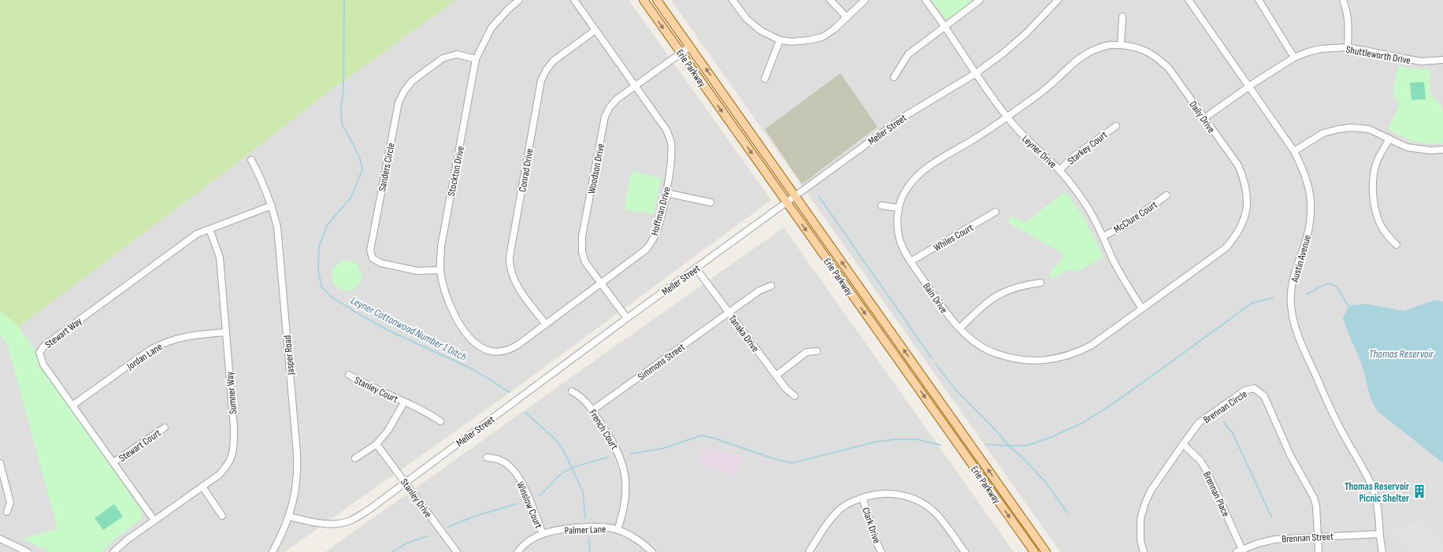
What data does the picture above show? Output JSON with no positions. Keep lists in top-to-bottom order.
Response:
{
  "streets": {
    "main road": ["Erie Parkway"],
    "street": [
      "Shuttleworth Drive",
      "Daily Drive",
      "Meller Street",
      "Starkey Court",
      "Leyner Drive",
      "Sanders Circle",
      "Woodson Drive",
      "Conrad Drive",
      "Stockton Drive",
      "Hoffman Drive",
      "McClure Court",
      "Whiles Court",
      "Austin Avenue",
      "Bain Drive",
      "Stewart Way",
      "Tanaka Drive",
      "Jasper Road",
      "Jordan Lane",
      "Simmons Street",
      "Stanley Court",
      "Sumner Way",
      "Brennan Circle",
      "French Court",
      "Stewart Court",
      "Brennan Place",
      "Stanley Drive",
      "Winslow Court",
      "Clark Drive",
      "Palmer Lane",
      "Brennan Street"
    ]
  },
  "crossings": [
    ["Shuttleworth Drive", "Daily Drive"],
    ["Shuttleworth Drive", "Austin Avenue"],
    ["Erie Parkway", "Meller Street"],
    ["Erie Parkway", "Woodson Drive"],
    ["Daily Drive", "Leyner Drive"],
    ["Daily Drive", "Bain Drive"],
    ["Meller Street", "Leyner Drive"],
    ["Meller Street", "Woodson Drive"],
    ["Meller Street", "Tanaka Drive"],
    ["Meller Street", "Jasper Road"],
    ["Meller Street", "Stanley Drive"],
    ["Starkey Court", "Leyner Drive"],
    ["Leyner Drive", "McClure Court"],
    ["Leyner Drive", "Bain Drive"],
    ["Sanders Circle", "Stockton Drive"],
    ["Woodson Drive", "Hoffman Drive"],
    ["Conrad Drive", "Hoffman Drive"],
    ["Stockton Drive", "Hoffman Drive"],
    ["Whiles Court", "Bain Drive"],
    ["Austin Avenue", "Brennan Street"],
    ["Stewart Way", "Jordan Lane"],
    ["Stewart Way", "Sumner Way"],
    ["Stewart Way", "Stewart Court"],
    ["Tanaka Drive", "Simmons Street"],
    ["Jordan Lane", "Sumner Way"],
    ["Simmons Street", "French Court"],
    ["Stanley Court", "Stanley Drive"],
    ["Brennan Circle", "Brennan Place"],
    ["Brennan Circle", "Brennan Street"],
    ["French Court", "Palmer Lane"],
    ["Brennan Place", "Brennan Street"],
    ["Winslow Court", "Palmer Lane"]
  ],
  "water": ["Leyner Cottonwood Number 1 Ditch", "Thomas Reservoir"],
  "places": {
    "building": ["Thomas Reservoir Picnic Shelter"]
  }
}
